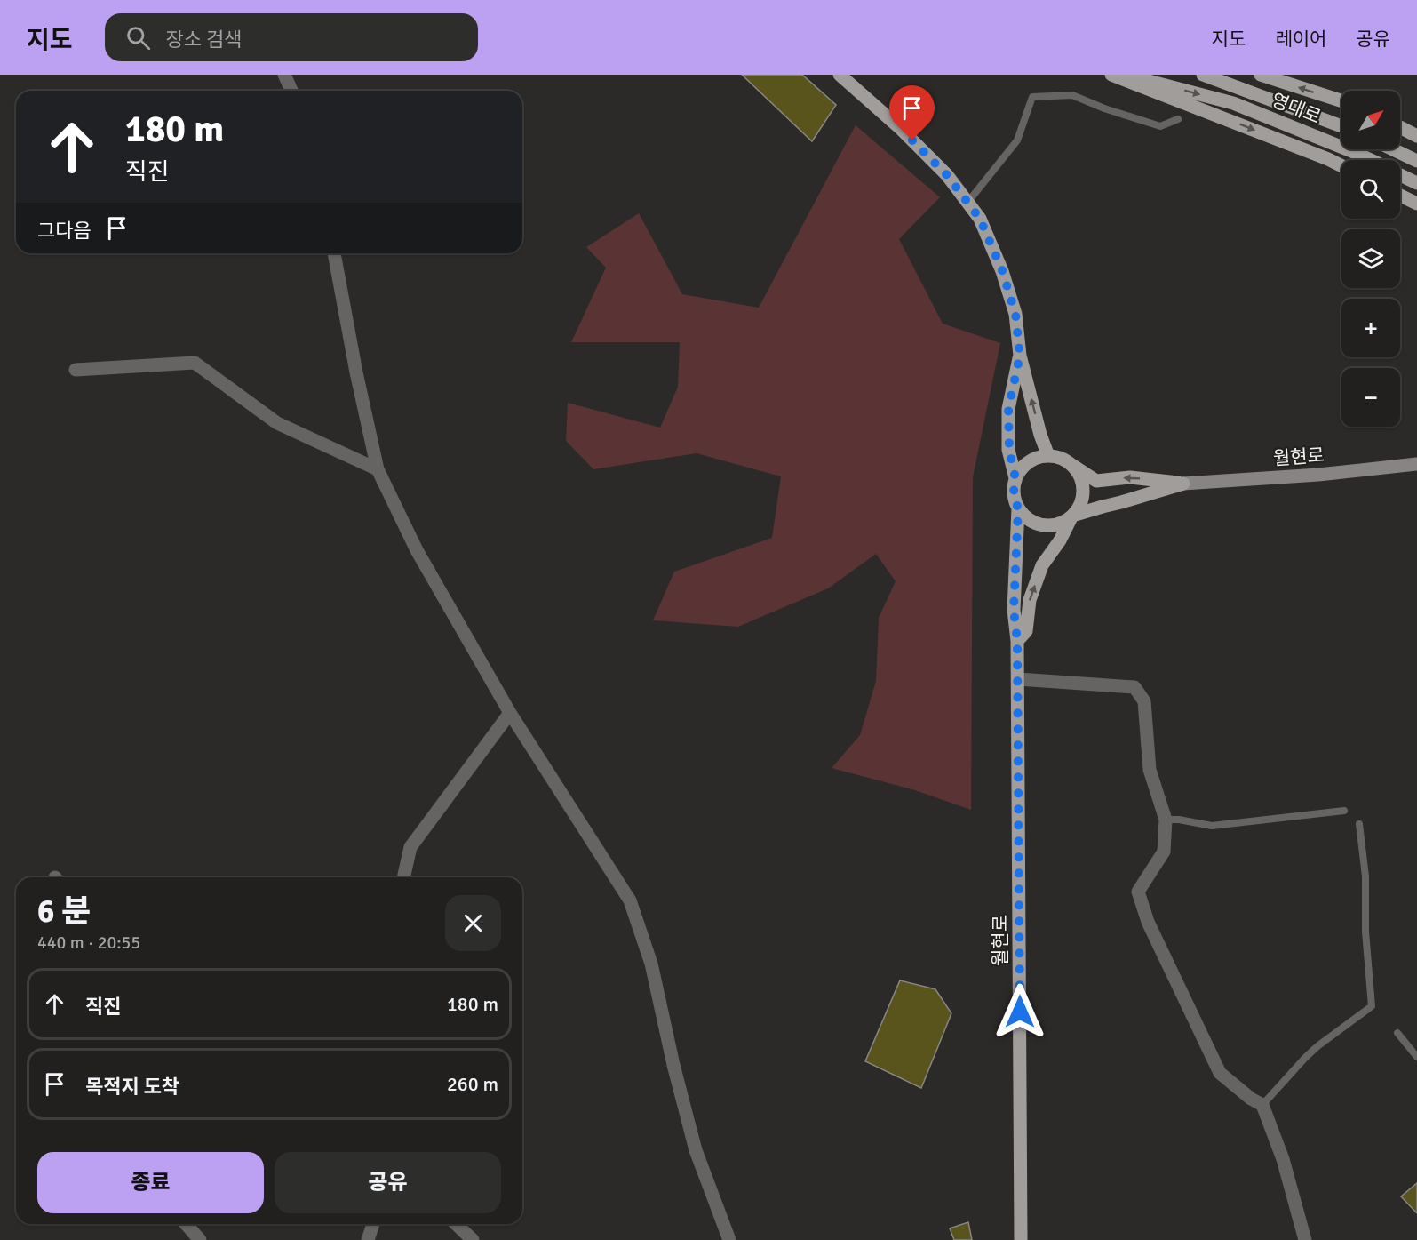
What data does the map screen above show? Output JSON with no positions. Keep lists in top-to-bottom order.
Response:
{
  "streets": {
    "main road": ["영대로", "월현로"]
  },
  "north": "top right",
  "page": {
    "header": "지도",
    "search": "장소 검색",
    "nav": ["지도", "레이어", "공유"],
    "map_buttons": ["+", "−"],
    "turn": ["180 m", "직진"],
    "then": "그다음",
    "heading": ["6 분", "440 m · 20:55"],
    "list": [
      {
        "name": "직진",
        "value": "180 m"
      },
      {
        "name": "목적지 도착",
        "value": "260 m"
      }
    ],
    "buttons": ["종료", "공유"]
  }
}
